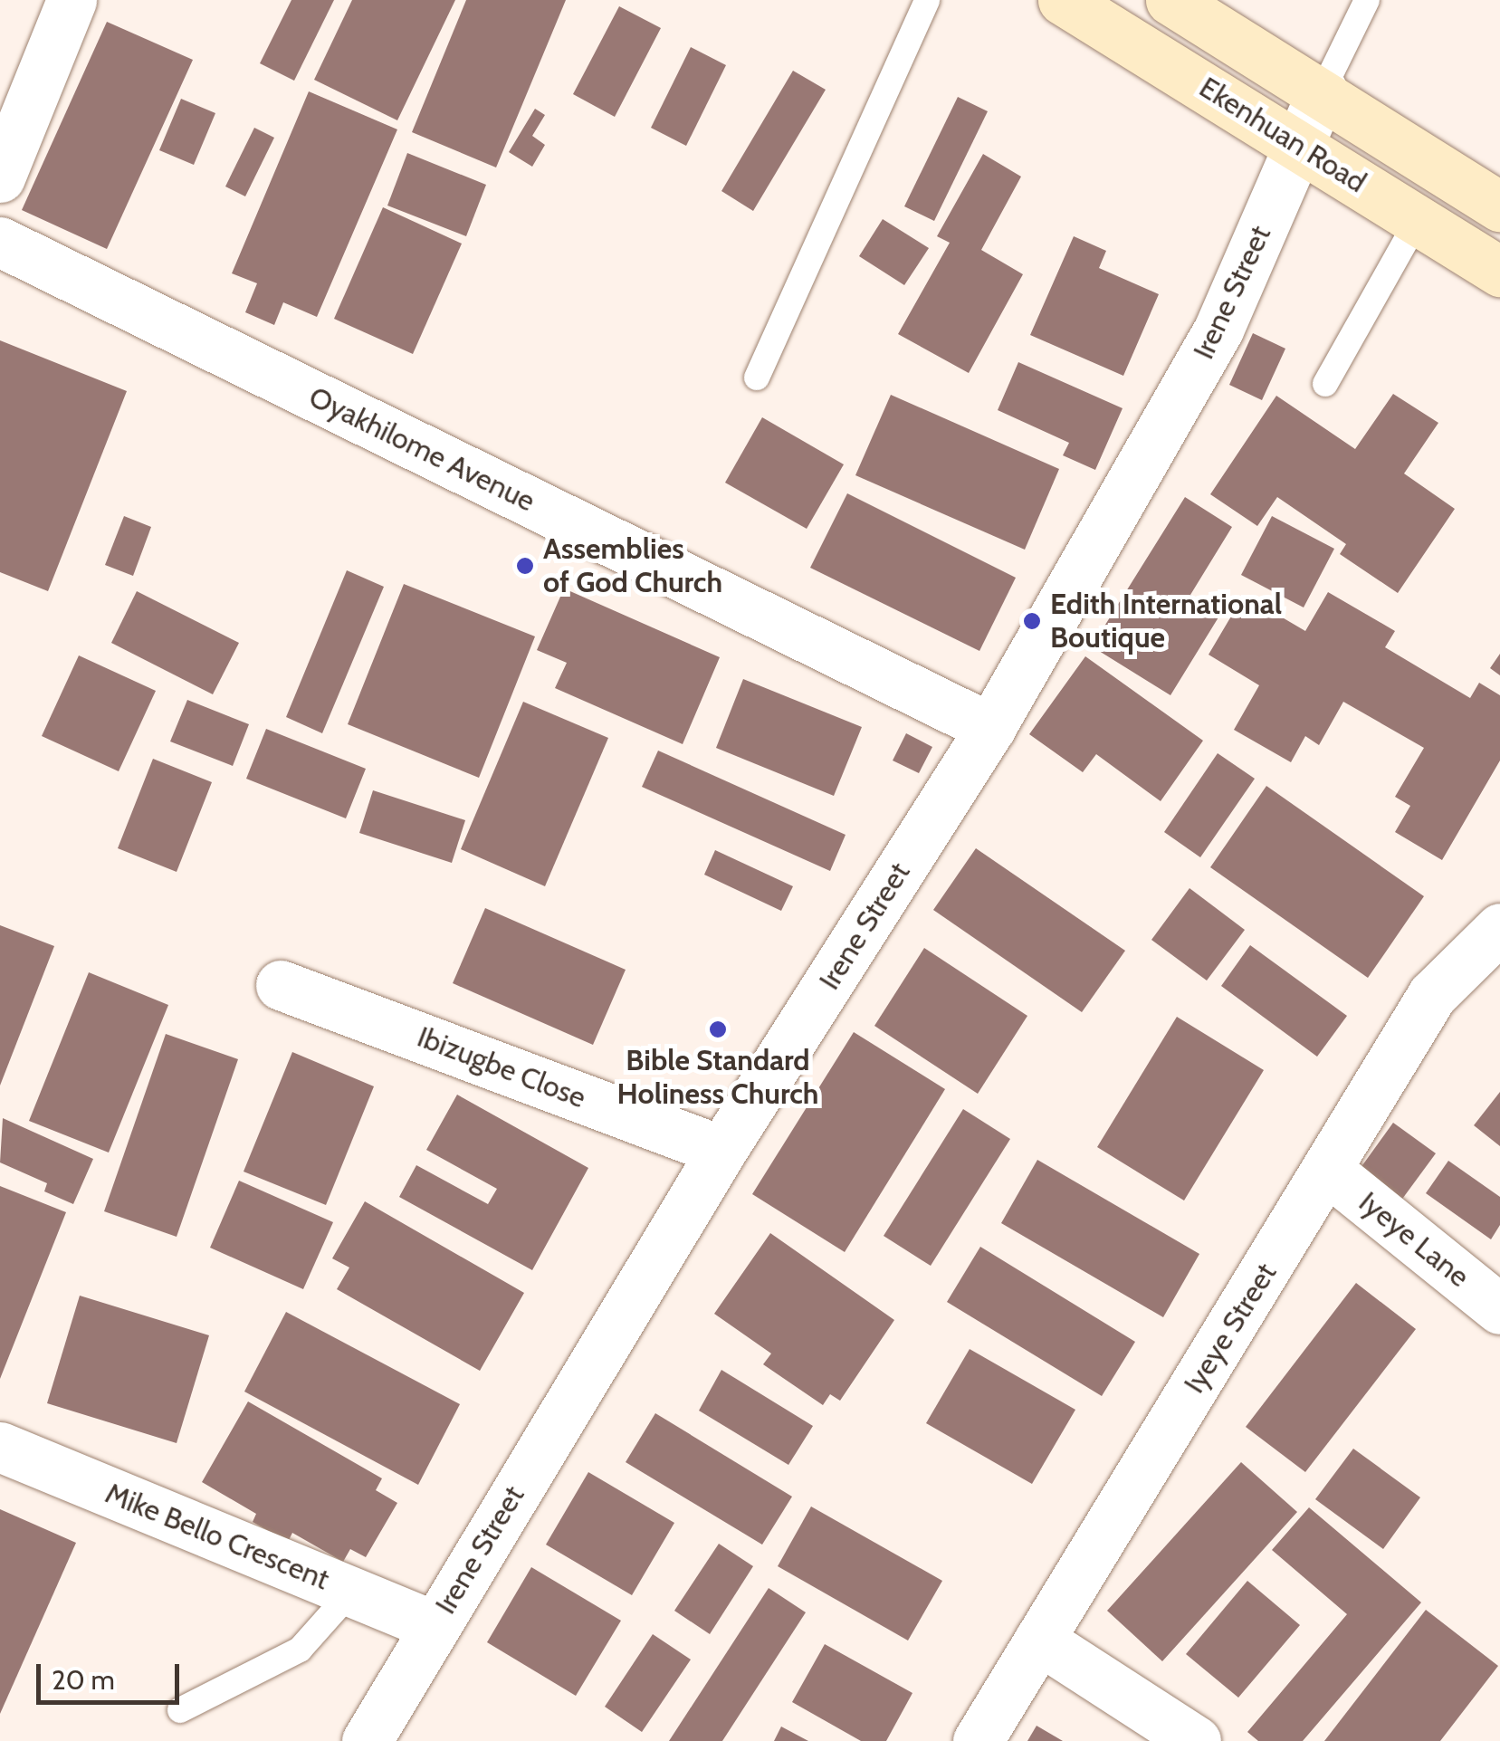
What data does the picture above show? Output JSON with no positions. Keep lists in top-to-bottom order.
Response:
{
  "streets": {
    "main road": ["Ekenhuan Road"],
    "street": [
      "Irene Street",
      "Oyakhilome Avenue",
      "Ibizugbe Close",
      "Iyeye Lane",
      "Iyeye Street",
      "Mike Bello Crescent"
    ]
  },
  "crossings": [
    ["Ekenhuan Road", "Irene Street"],
    ["Irene Street", "Oyakhilome Avenue"],
    ["Irene Street", "Ibizugbe Close"],
    ["Irene Street", "Mike Bello Crescent"],
    ["Iyeye Lane", "Iyeye Street"]
  ],
  "places": ["Assemblies of God Church", "Edith International Boutique", "Bible Standard Holiness Church"],
  "scale_bar": "20 m"
}
